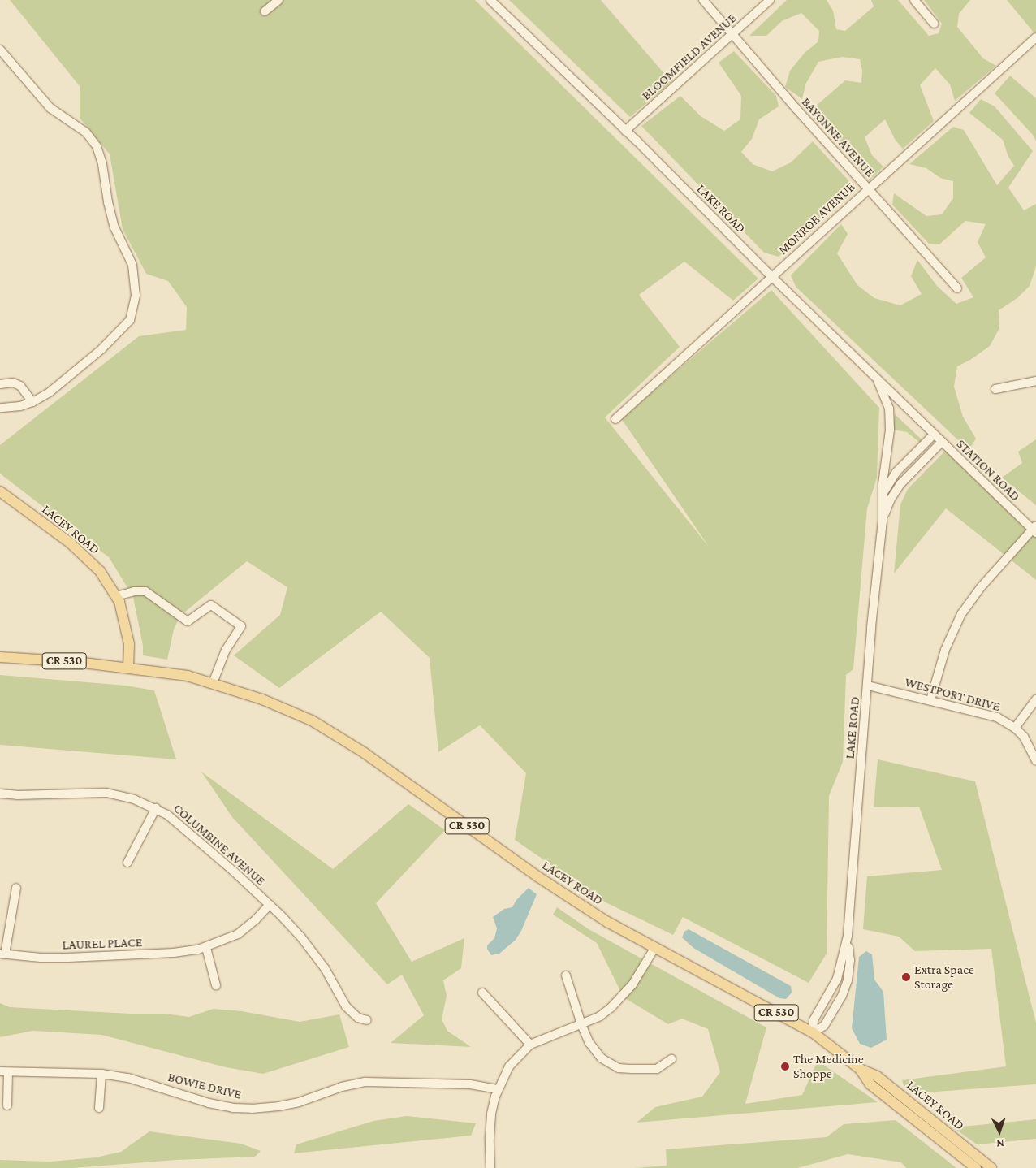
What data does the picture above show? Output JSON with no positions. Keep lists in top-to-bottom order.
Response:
{
  "streets": {
    "main road": ["LACEY ROAD", "CR 530"],
    "street": [
      "BLOOMFIELD AVENUE",
      "BAYONNE AVENUE",
      "LAKE ROAD",
      "MONROE AVENUE",
      "STATION ROAD",
      "WESTPORT DRIVE",
      "COLUMBINE AVENUE",
      "LAUREL PLACE",
      "BOWIE DRIVE"
    ]
  },
  "crossings": [
    ["BLOOMFIELD AVENUE", "BAYONNE AVENUE"],
    ["BLOOMFIELD AVENUE", "LAKE ROAD"],
    ["BAYONNE AVENUE", "MONROE AVENUE"],
    ["LAKE ROAD", "MONROE AVENUE"],
    ["LAKE ROAD", "STATION ROAD"],
    ["LAKE ROAD", "LACEY ROAD"],
    ["LAKE ROAD", "WESTPORT DRIVE"],
    ["LACEY ROAD", "CR 530"],
    ["COLUMBINE AVENUE", "LAUREL PLACE"]
  ],
  "places": ["Extra Space Storage", "The Medicine Shoppe"],
  "north": "bottom"
}
